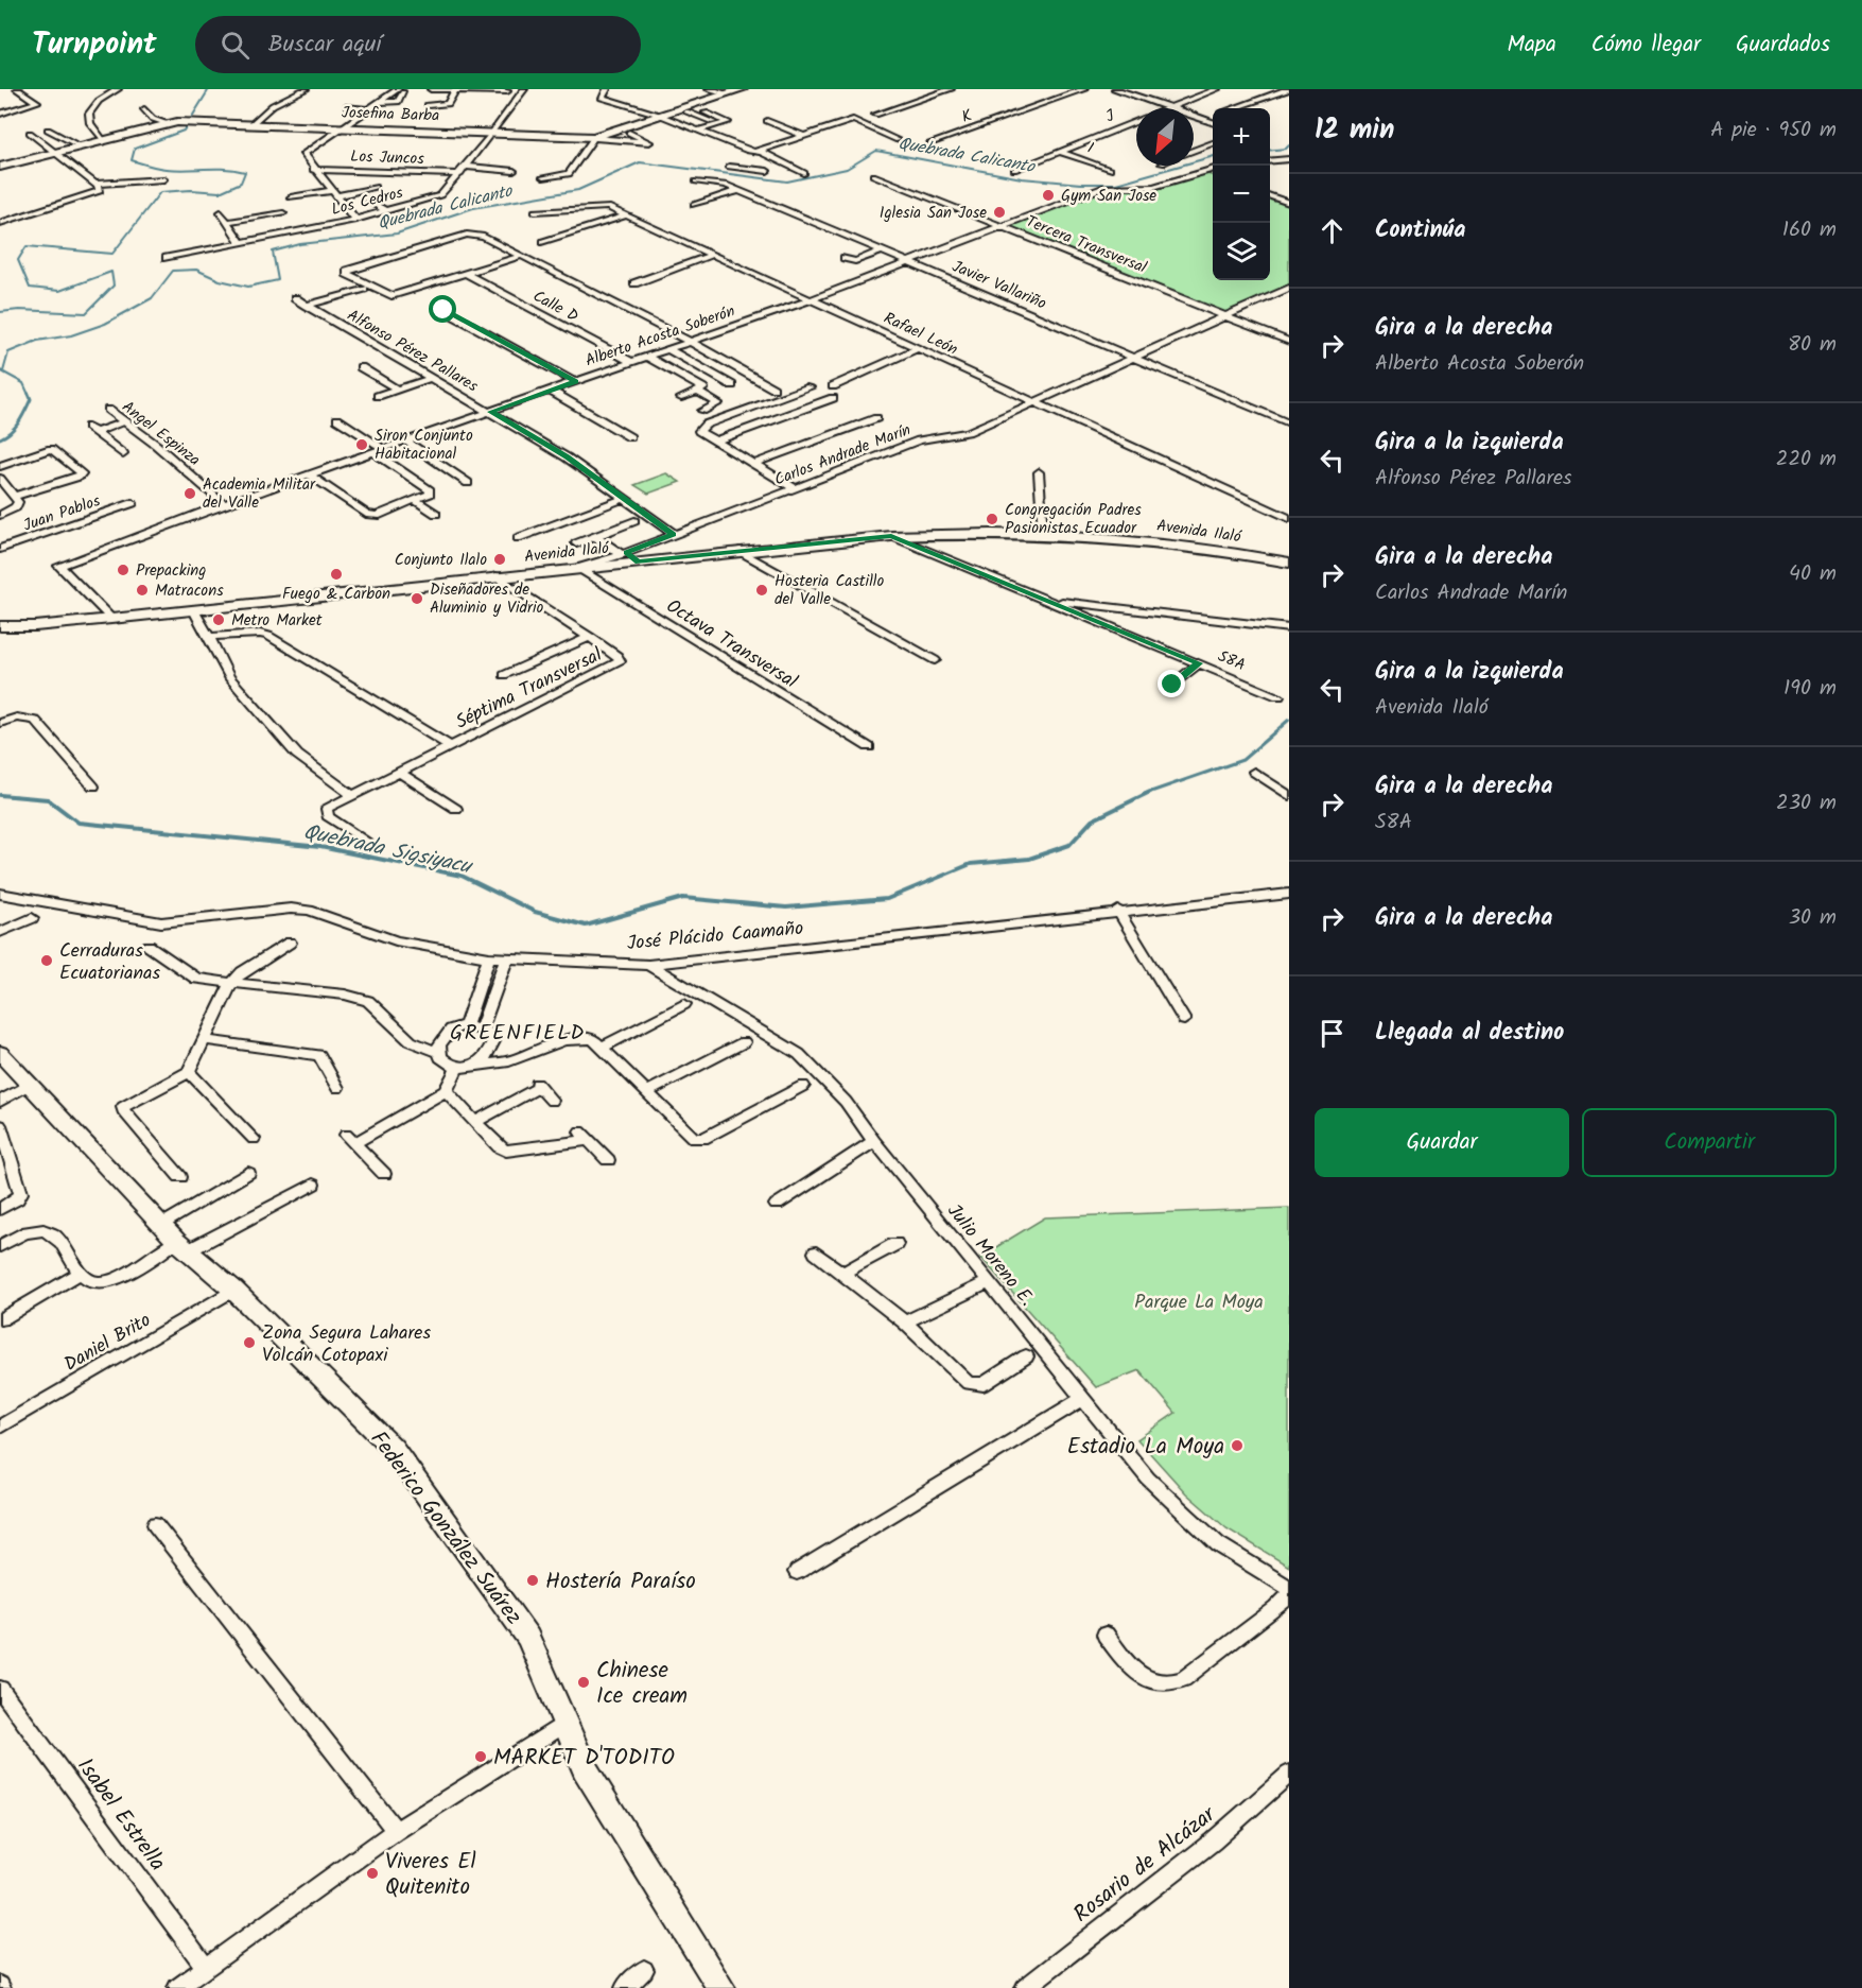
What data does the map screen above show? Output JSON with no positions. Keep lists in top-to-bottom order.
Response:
{
  "streets": {
    "street": [
      "Josefina Barba",
      "K",
      "J",
      "I",
      "Los Juncos",
      "Los Cedros",
      "Tercera Transversal",
      "Javier Vallariño",
      "Calle D",
      "Rafael León",
      "Alberto Acosta Soberón",
      "Alfonso Pérez Pallares",
      "Angel Espinza",
      "Carlos Andrade Marín",
      "Juan Pablos",
      "Avenida Ilaló",
      "Octava Transversal",
      "S8A",
      "Séptima Transversal",
      "José Plácido Caamaño",
      "Julio Moreno E.",
      "Daniel Brito",
      "Federico González Suárez",
      "Isabel Estrella",
      "Rosario de Alcázar"
    ]
  },
  "crossings": [
    ["Josefina Barba", "Los Cedros"],
    ["J", "I"],
    ["Los Juncos", "Los Cedros"],
    ["Tercera Transversal", "Alberto Acosta Soberón"],
    ["Tercera Transversal", "Carlos Andrade Marín"],
    ["Javier Vallariño", "Alberto Acosta Soberón"],
    ["Javier Vallariño", "Carlos Andrade Marín"],
    ["Calle D", "Alberto Acosta Soberón"],
    ["Rafael León", "Alberto Acosta Soberón"],
    ["Rafael León", "Carlos Andrade Marín"],
    ["Alberto Acosta Soberón", "Alfonso Pérez Pallares"],
    ["Alberto Acosta Soberón", "Angel Espinza"],
    ["Alberto Acosta Soberón", "Avenida Ilaló"],
    ["Alfonso Pérez Pallares", "Carlos Andrade Marín"],
    ["Carlos Andrade Marín", "Avenida Ilaló"],
    ["Avenida Ilaló", "Octava Transversal"],
    ["Avenida Ilaló", "S8A"],
    ["Avenida Ilaló", "Séptima Transversal"],
    ["José Plácido Caamaño", "Julio Moreno E."],
    ["Daniel Brito", "Federico González Suárez"]
  ],
  "districts": ["GREENFIELD"],
  "water": ["Quebrada Calicanto", "Quebrada Sigsiyacu"],
  "parks": ["Parque La Moya"],
  "places": [
    "Gym San Jose",
    "Iglesia San Jose",
    "Siron Conjunto Habitacional",
    "Academia Militar del Valle",
    "Congregación Padres Pasionistas Ecuador",
    "Conjunto Ilalo",
    "Prepacking",
    "Fuego & Carbon",
    "Matracons",
    "Hosteria Castillo del Valle",
    "Diseñadores de Aluminio y Vidrio",
    "Metro Market",
    "Cerraduras Ecuatorianas",
    "Zona Segura Lahares Volcán Cotopaxi",
    "Estadio La Moya",
    "Hostería Paraíso",
    "Chinese Ice cream",
    "MARKET D'TODITO",
    "Viveres El Quitenito"
  ],
  "north": "bottom left",
  "page": {
    "header": "Turnpoint",
    "search": "Buscar aquí",
    "nav": ["Mapa", "Cómo llegar", "Guardados"],
    "heading": ["12 min", "A pie · 950 m"],
    "map_buttons": ["+", "−"],
    "list": [
      ["Continúa", "160 m"],
      ["Gira a la derecha", "Alberto Acosta Soberón", "80 m"],
      ["Gira a la izquierda", "Alfonso Pérez Pallares", "220 m"],
      ["Gira a la derecha", "Carlos Andrade Marín", "40 m"],
      ["Gira a la izquierda", "Avenida Ilaló", "190 m"],
      ["Gira a la derecha", "S8A", "230 m"],
      ["Gira a la derecha", "30 m"],
      "Llegada al destino"
    ],
    "buttons": ["Guardar", "Compartir"]
  }
}
